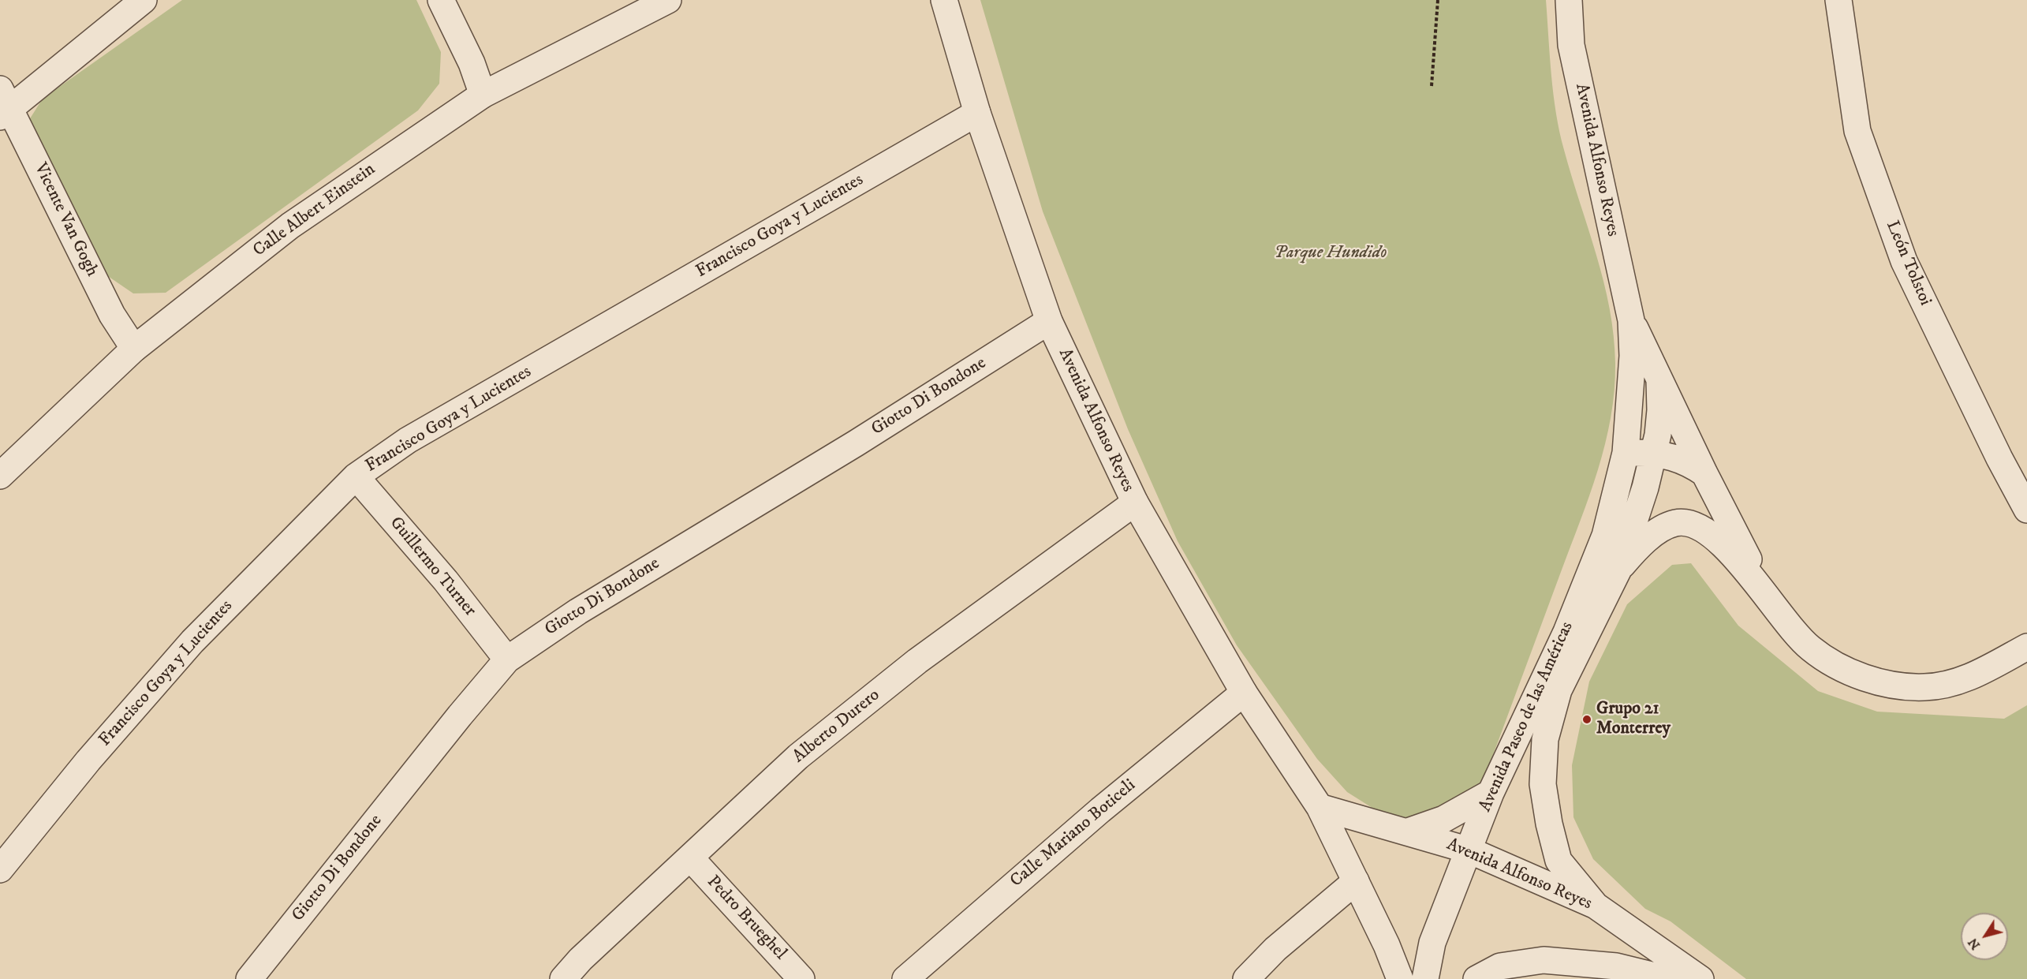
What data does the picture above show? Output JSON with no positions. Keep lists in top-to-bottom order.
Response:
{
  "streets": {
    "street": [
      "Avenida Alfonso Reyes",
      "Calle Albert Einstein",
      "Vicente Van Gogh",
      "Francisco Goya y Lucientes",
      "León Tolstoi",
      "Giotto Di Bondone",
      "Guillermo Turner",
      "Avenida Paseo de las Américas",
      "Alberto Durero",
      "Calle Mariano Boticeli",
      "Pedro Brueghel"
    ]
  },
  "crossings": [
    ["Avenida Alfonso Reyes", "Francisco Goya y Lucientes"],
    ["Avenida Alfonso Reyes", "Giotto Di Bondone"],
    ["Avenida Alfonso Reyes", "Avenida Paseo de las Américas"],
    ["Avenida Alfonso Reyes", "Alberto Durero"],
    ["Avenida Alfonso Reyes", "Calle Mariano Boticeli"],
    ["Calle Albert Einstein", "Vicente Van Gogh"],
    ["Francisco Goya y Lucientes", "Guillermo Turner"],
    ["Giotto Di Bondone", "Guillermo Turner"],
    ["Alberto Durero", "Pedro Brueghel"]
  ],
  "parks": ["Parque Hundido"],
  "places": ["Grupo 21 Monterrey"],
  "north": "bottom left"
}
